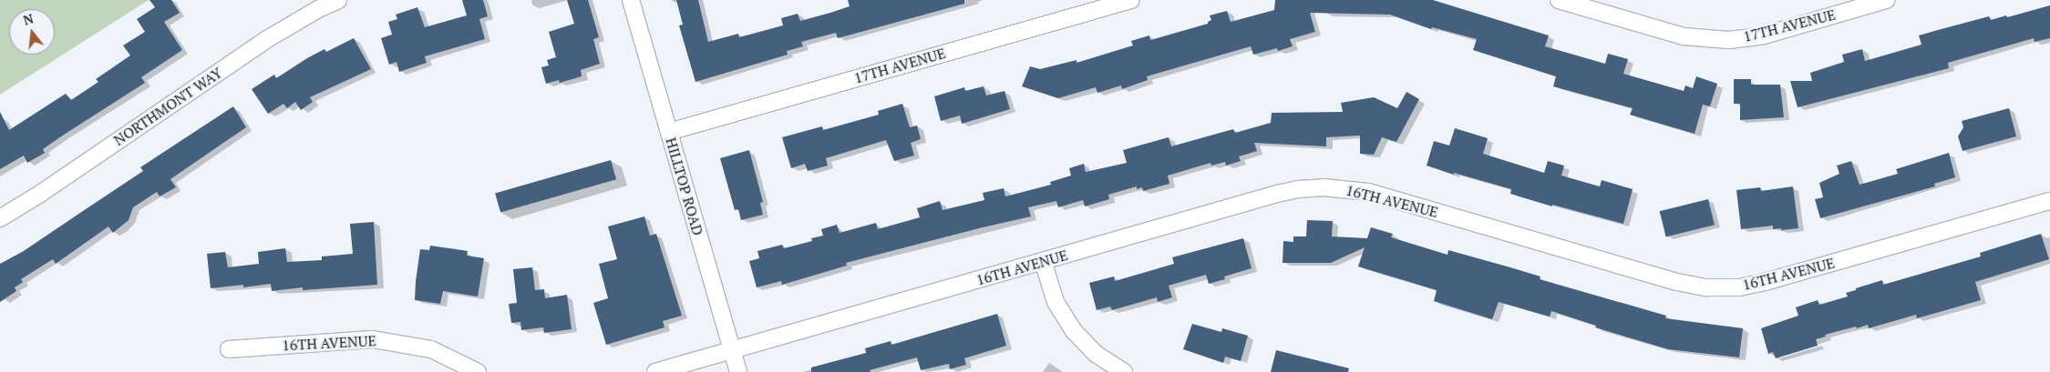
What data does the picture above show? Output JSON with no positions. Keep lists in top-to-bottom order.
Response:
{
  "streets": {
    "street": [
      "17TH AVENUE",
      "NORTHMONT WAY",
      "HILLTOP ROAD",
      "16TH AVENUE"
    ]
  },
  "crossings": [
    ["17TH AVENUE", "HILLTOP ROAD"],
    ["HILLTOP ROAD", "16TH AVENUE"]
  ],
  "north": "top"
}
